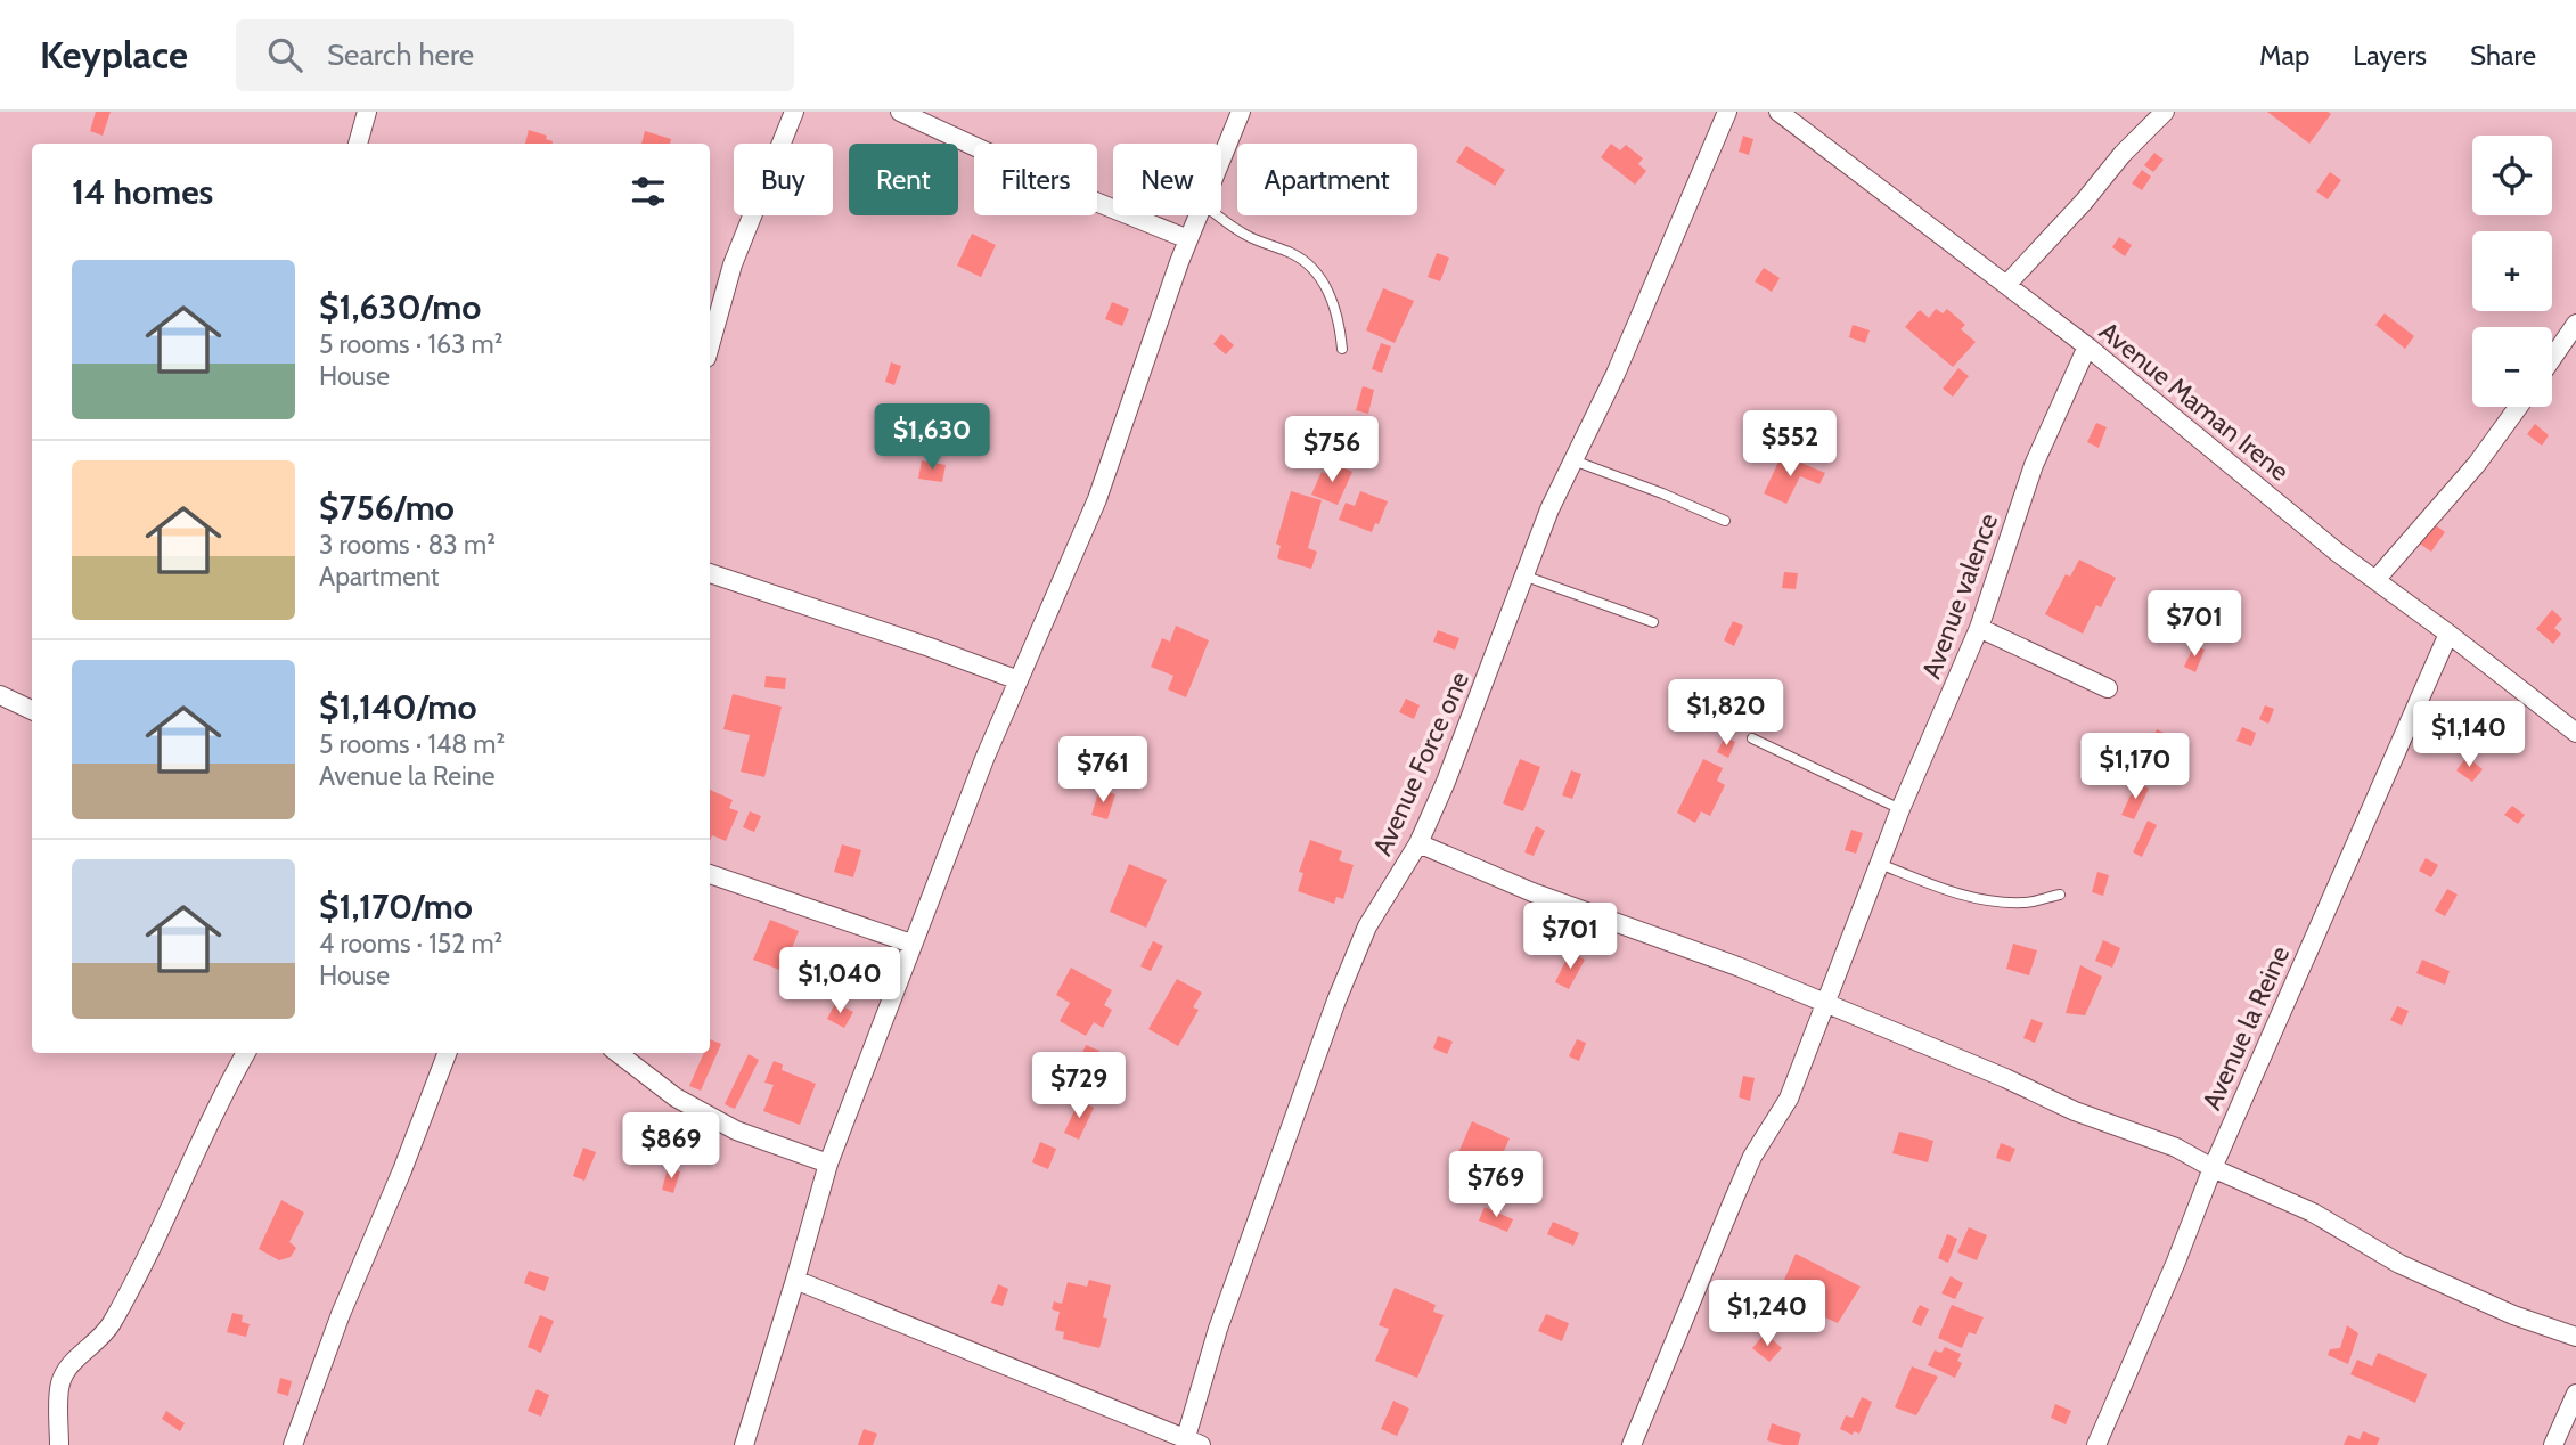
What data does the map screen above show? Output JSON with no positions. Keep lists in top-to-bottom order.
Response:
{
  "streets": {
    "street": [
      "Avenue Maman Irene",
      "Avenue valence",
      "Avenue Force one",
      "Avenue la Reine"
    ]
  },
  "crossings": [
    ["Avenue Maman Irene", "Avenue valence"],
    ["Avenue Maman Irene", "Avenue la Reine"]
  ],
  "page": {
    "header": "Keyplace",
    "search": "Search here",
    "nav": ["Map", "Layers", "Share"],
    "map_buttons": ["+", "−"],
    "chip": [
      "Buy",
      "Rent",
      "Filters",
      "New",
      "Apartment"
    ],
    "heading": "14 homes",
    "list": [
      {
        "name": "$1,630/mo",
        "note": "5 rooms · 163 m² · House"
      },
      {
        "name": "$756/mo",
        "note": "3 rooms · 83 m² · Apartment"
      },
      {
        "name": "$1,140/mo",
        "note": "5 rooms · 148 m² · Avenue la Reine"
      },
      {
        "name": "$1,170/mo",
        "note": "4 rooms · 152 m² · House"
      }
    ],
    "price": [
      "$1,630",
      "$552",
      "$756",
      "$701",
      "$1,820",
      "$1,140",
      "$1,170",
      "$761",
      "$701",
      "$1,040",
      "$729",
      "$869",
      "$769",
      "$1,240"
    ]
  }
}
